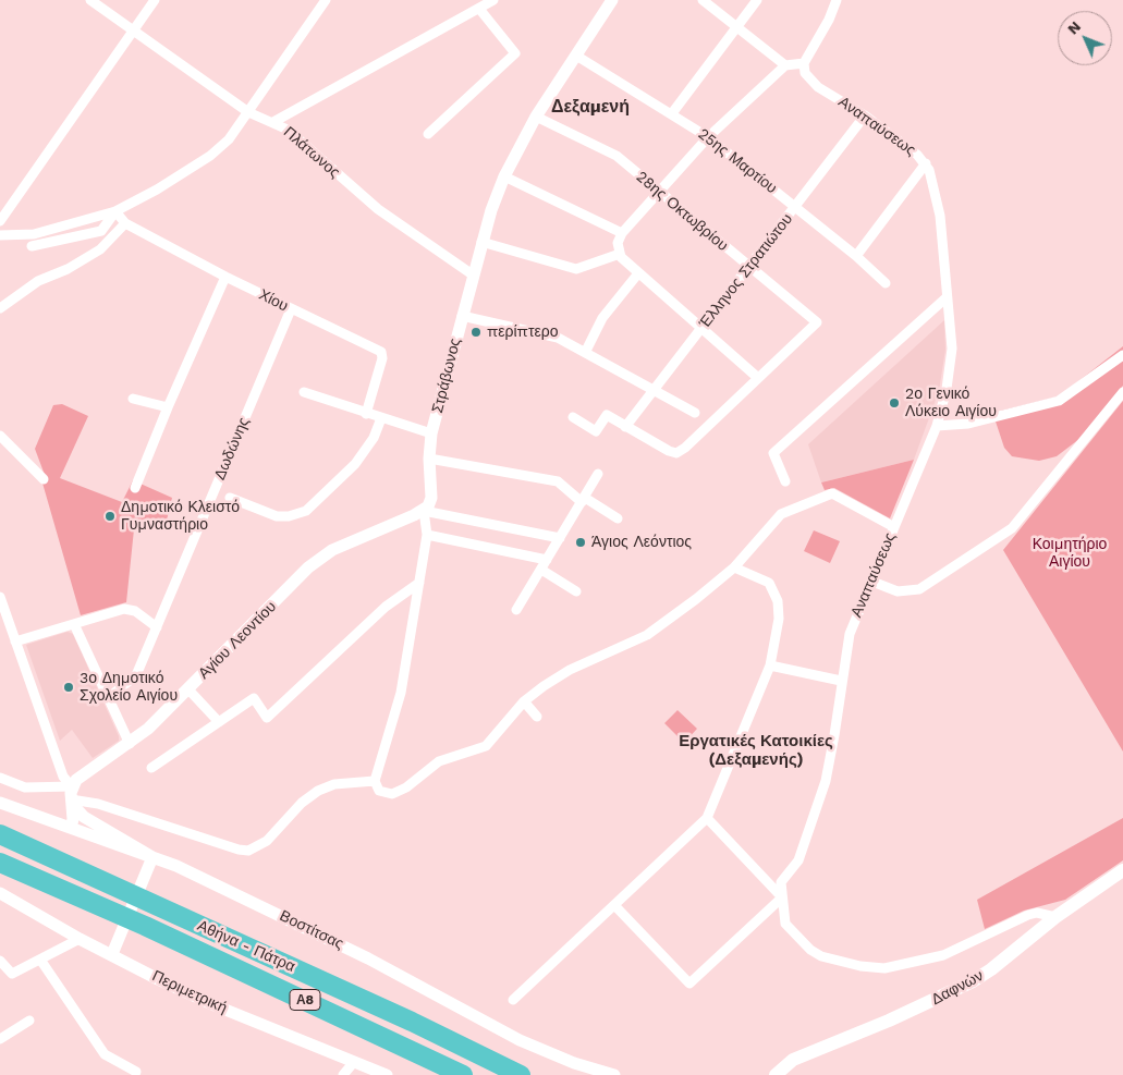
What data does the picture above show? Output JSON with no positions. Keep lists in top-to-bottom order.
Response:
{
  "streets": {
    "highway": ["Αθήνα - Πάτρα", "Α8"],
    "main road": ["Δαφνών"],
    "street": [
      "Αναπαύσεως",
      "Πλάτωνος",
      "25ης Μαρτίου",
      "28ης Οκτωβρίου",
      "Έλληνος Στρατιώτου",
      "Χίου",
      "Στράβωνος",
      "Δωδώνης",
      "Αγίου Λεοντίου",
      "Βοστίτσας",
      "Περιμετρική"
    ]
  },
  "crossings": [
    ["Αναπαύσεως", "Έλληνος Στρατιώτου"],
    ["Αναπαύσεως", "Δαφνών"],
    ["Πλάτωνος", "Στράβωνος"],
    ["25ης Μαρτίου", "Έλληνος Στρατιώτου"],
    ["25ης Μαρτίου", "Στράβωνος"],
    ["28ης Οκτωβρίου", "Έλληνος Στρατιώτου"],
    ["28ης Οκτωβρίου", "Στράβωνος"],
    ["Χίου", "Δωδώνης"],
    ["Στράβωνος", "Αγίου Λεοντίου"]
  ],
  "districts": ["Δεξαμενή", "Εργατικές Κατοικίες (Δεξαμενής)"],
  "parks": ["Κοιμητήριο Αιγίου"],
  "places": [
    "περίπτερο",
    "2ο Γενικό Λύκειο Αιγίου",
    "Δημοτικό Κλειστό Γυμναστήριο",
    "Άγιος Λεόντιος",
    "3ο Δημοτικό Σχολείο Αιγίου"
  ],
  "north": "top left"
}
